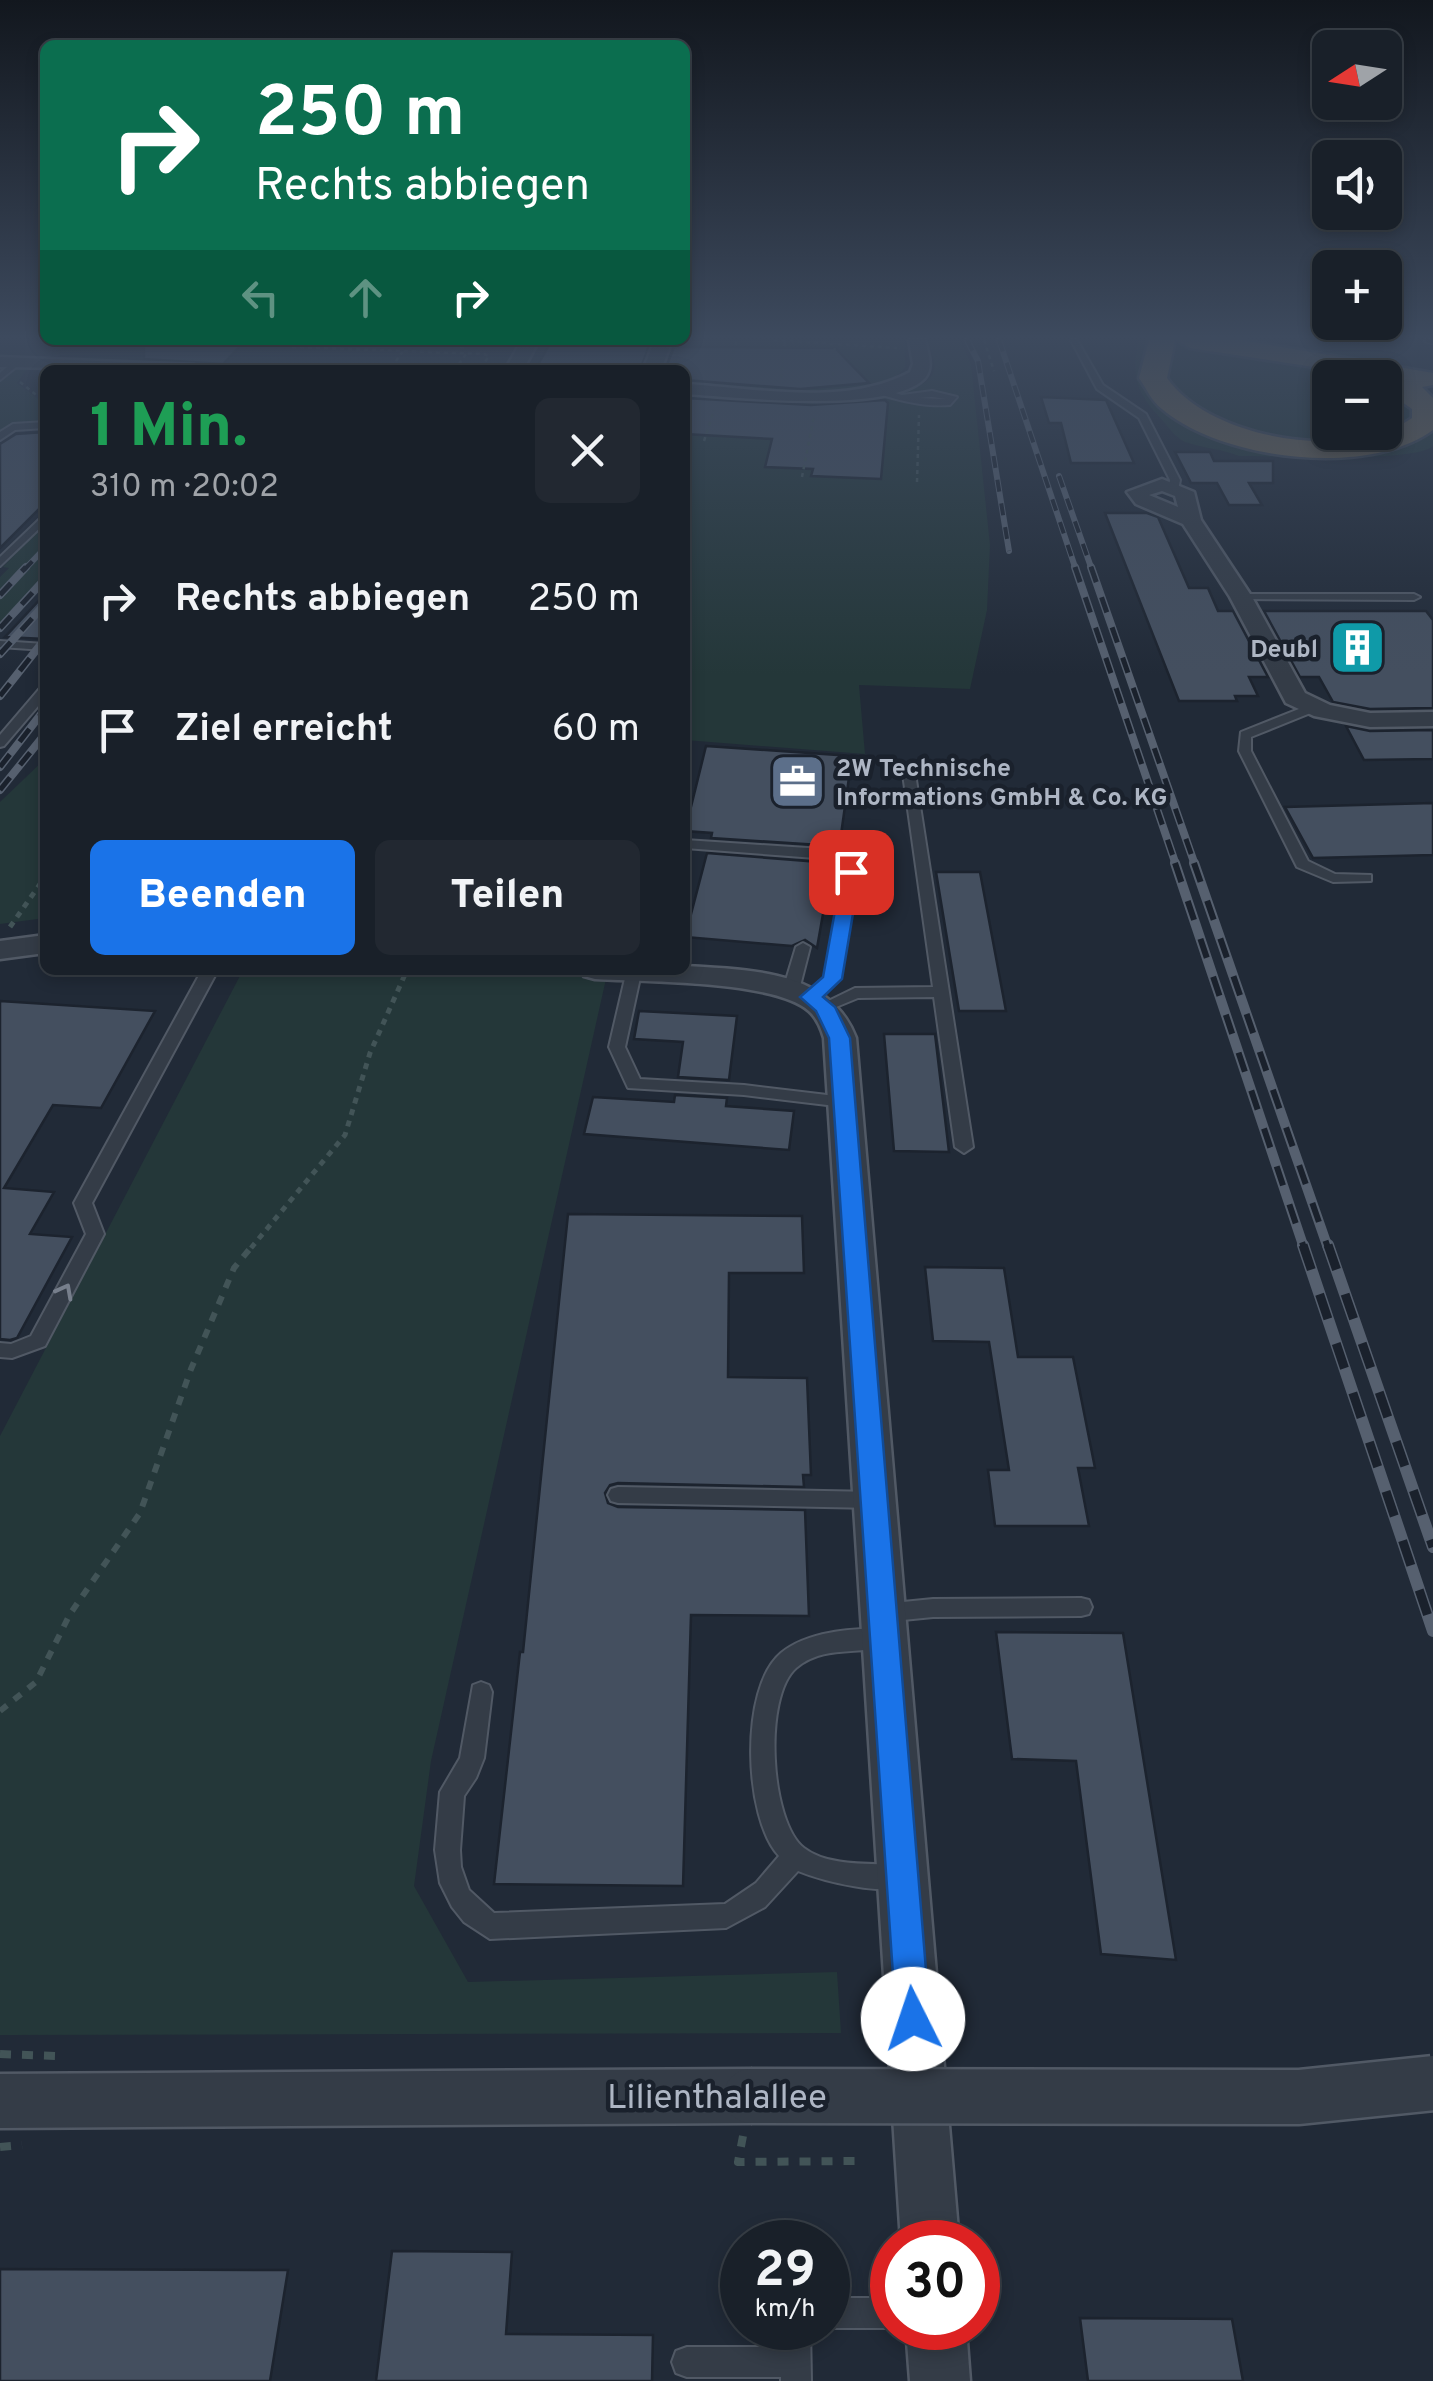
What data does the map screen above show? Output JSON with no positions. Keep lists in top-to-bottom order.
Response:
{
  "streets": {
    "street": ["Lilienthalallee"]
  },
  "places": {
    "building": ["Deubl"],
    "office": ["2W Technische Informations GmbH & Co. KG"]
  },
  "north": "left",
  "page": {
    "map_buttons": ["+", "−"],
    "turn": ["250 m", "Rechts abbiegen"],
    "heading": ["1 Min.", "310 m · 20:02"],
    "list": [
      {
        "name": "Rechts abbiegen",
        "value": "250 m"
      },
      {
        "name": "Ziel erreicht",
        "value": "60 m"
      }
    ],
    "buttons": ["Beenden", "Teilen"],
    "speed": "29 km/h",
    "limit": "30"
  }
}
